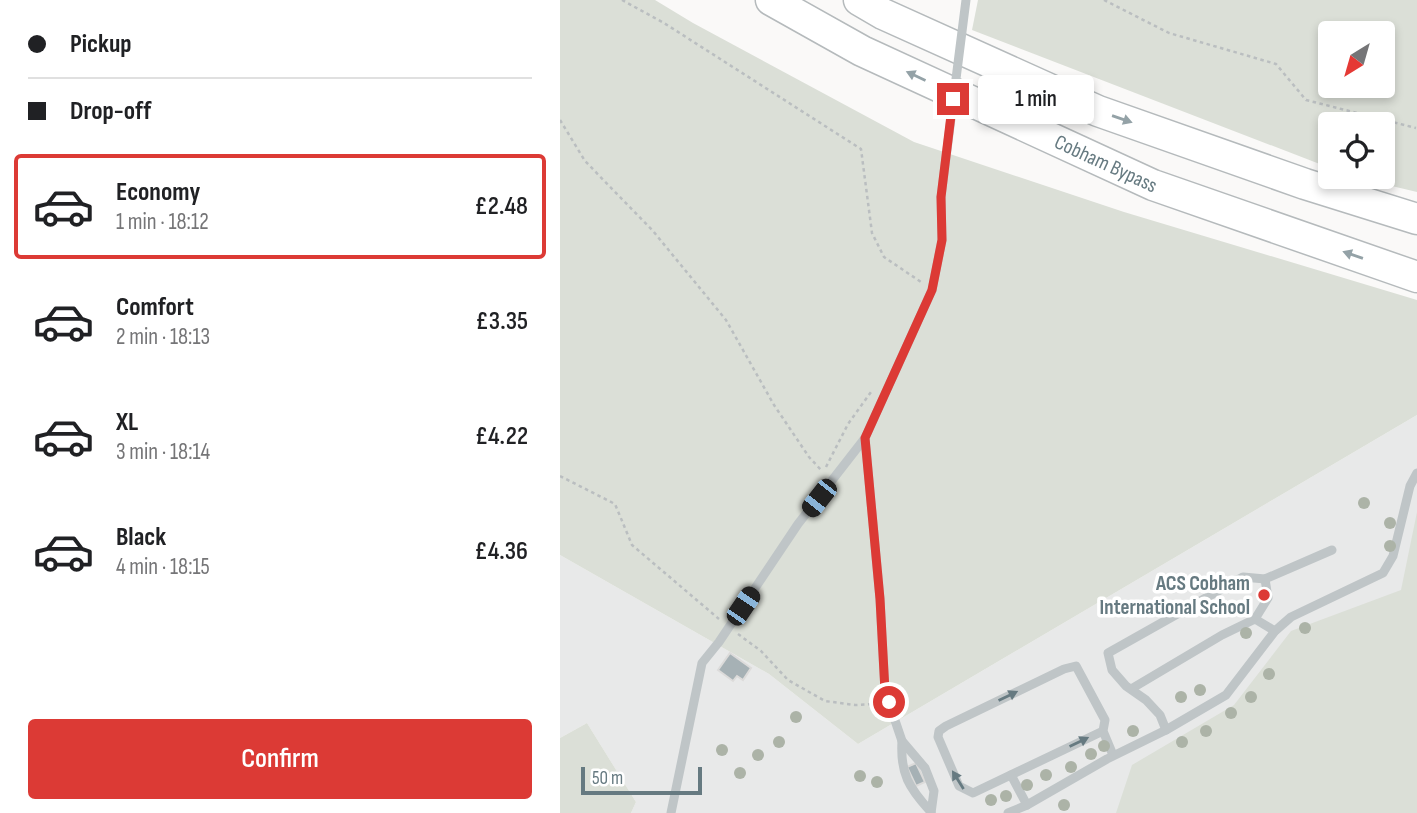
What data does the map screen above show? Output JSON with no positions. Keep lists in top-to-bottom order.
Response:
{
  "streets": {
    "highway": ["Cobham Bypass"]
  },
  "places": ["ACS Cobham International School"],
  "scale_bar": "50 m",
  "north": "bottom left",
  "page": {
    "banner": ["Pickup", "Drop-off"],
    "bubble": "1 min",
    "list": [
      {
        "name": "Economy",
        "note": "1 min · 18:12",
        "value": "£2.48"
      },
      {
        "name": "Comfort",
        "note": "2 min · 18:13",
        "value": "£3.35"
      },
      {
        "name": "XL",
        "note": "3 min · 18:14",
        "value": "£4.22"
      },
      {
        "name": "Black",
        "note": "4 min · 18:15",
        "value": "£4.36"
      }
    ],
    "buttons": "Confirm",
    "scale": "50 m"
  }
}
